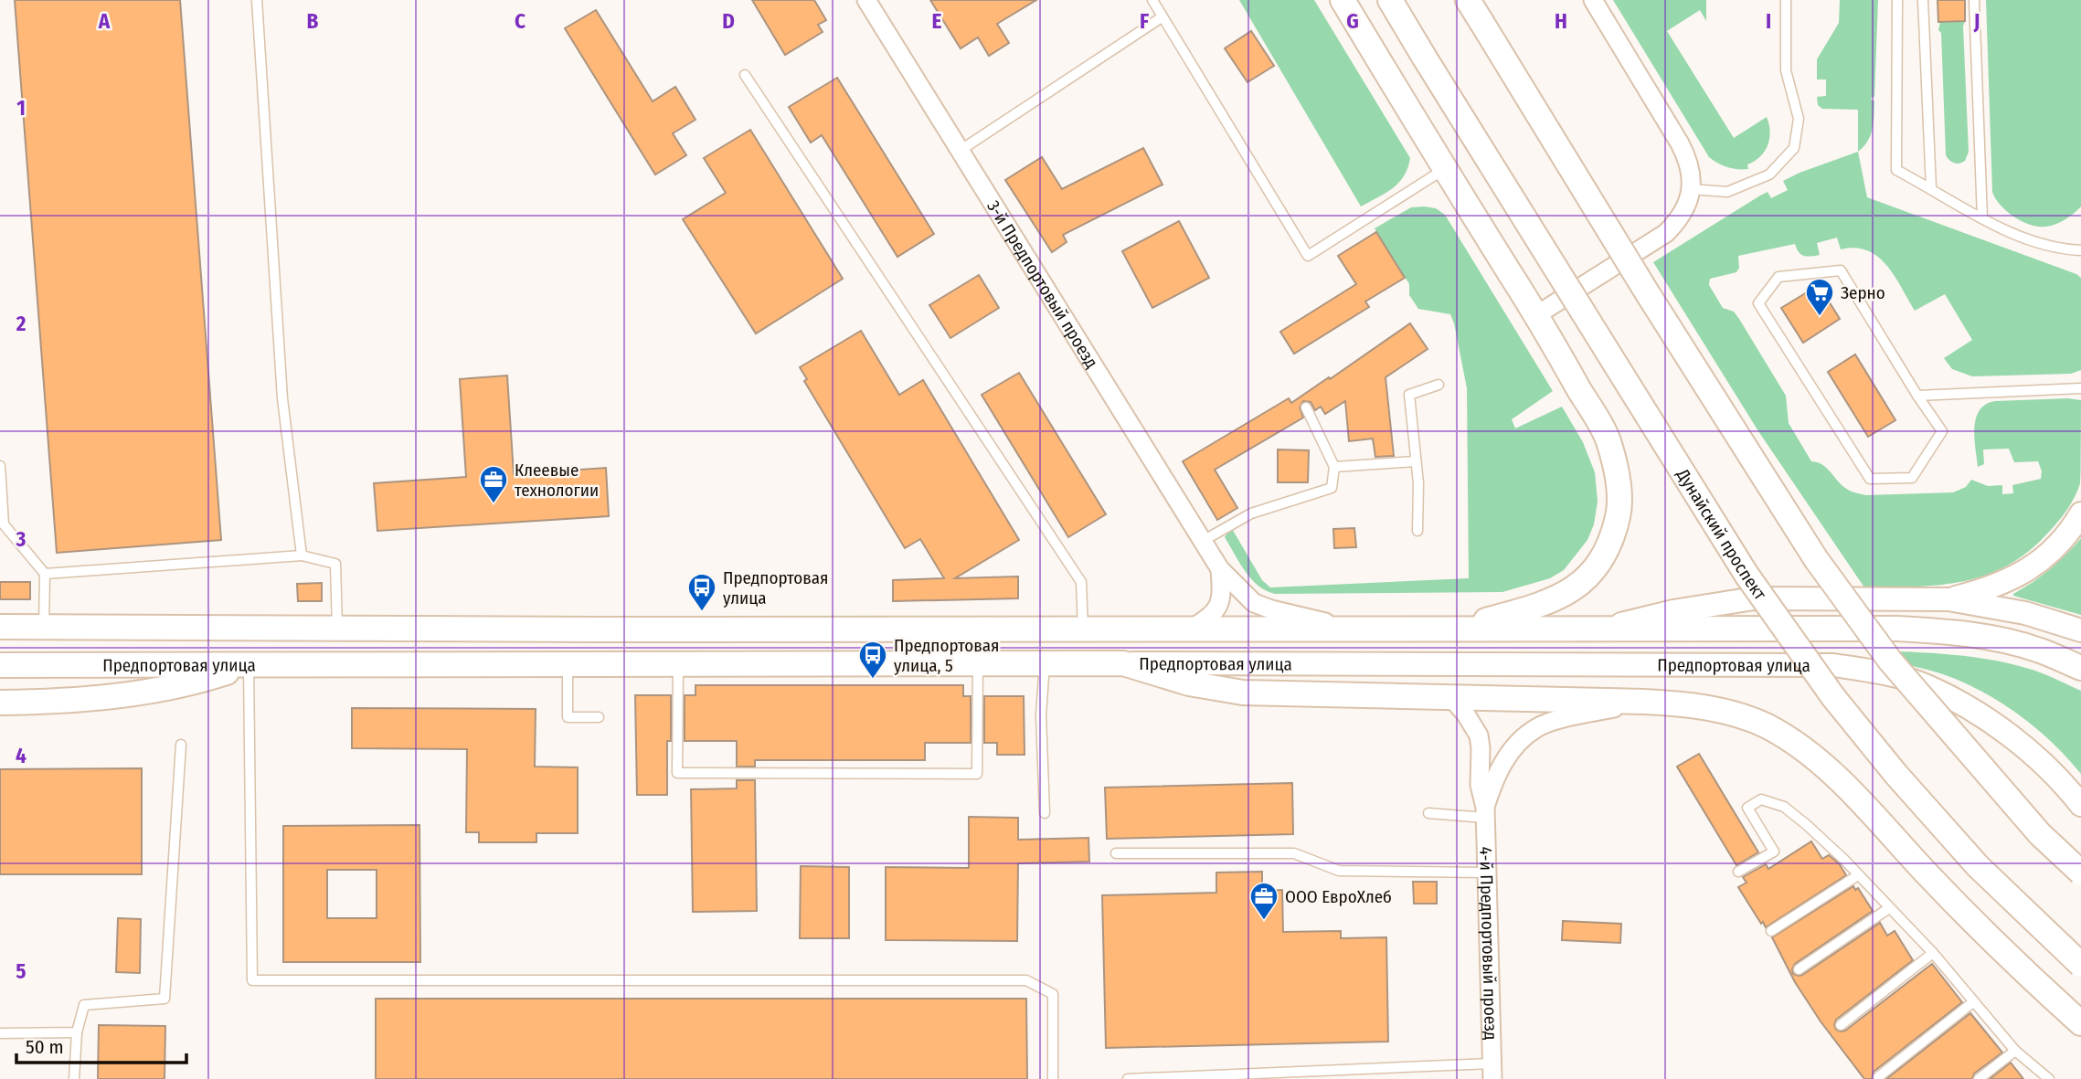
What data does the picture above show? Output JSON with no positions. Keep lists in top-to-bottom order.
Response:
{
  "streets": {
    "main road": ["Дунайский проспект", "Предпортовая улица"],
    "street": ["3-й Предпортовый проезд", "4-й Предпортовый проезд"]
  },
  "crossings": [
    ["3-й Предпортовый проезд", "Предпортовая улица"]
  ],
  "places": {
    "supermarket": ["Зерно"],
    "office": ["Клеевые технологии", "ООО ЕвроХлеб"],
    "bus stop": ["Предпортовая улица", "Предпортовая улица, 5"]
  },
  "scale_bar": "50 m",
  "grid": {
    "columns": [
      "A",
      "B",
      "C",
      "D",
      "E",
      "F",
      "G",
      "H",
      "I",
      "J"
    ],
    "rows": [
      "1",
      "2",
      "3",
      "4",
      "5"
    ]
  }
}
